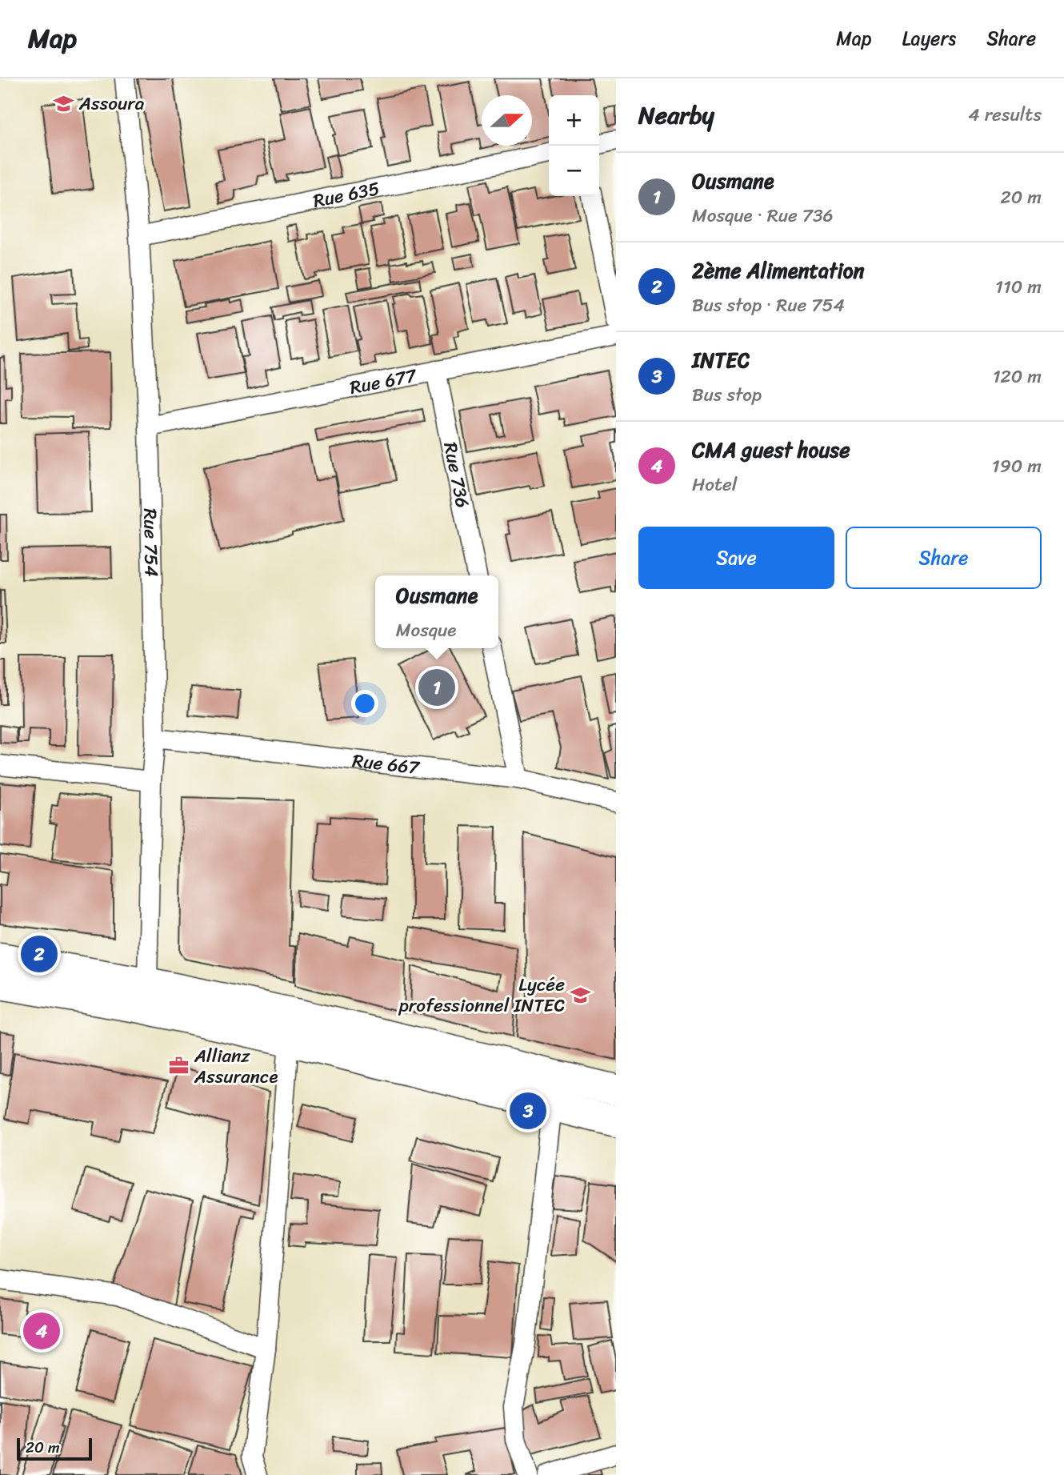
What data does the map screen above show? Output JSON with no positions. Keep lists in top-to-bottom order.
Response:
{
  "streets": {
    "street": [
      "Rue 635",
      "Rue 677",
      "Rue 736",
      "Rue 754",
      "Rue 667"
    ]
  },
  "crossings": [
    ["Rue 635", "Rue 754"],
    ["Rue 677", "Rue 736"],
    ["Rue 677", "Rue 754"],
    ["Rue 754", "Rue 667"]
  ],
  "places": {
    "school or university": ["Assoura", "Lycée professionnel INTEC"],
    "office": ["Allianz Assurance"]
  },
  "scale_bar": "20 m",
  "north": "right",
  "page": {
    "header": "Map",
    "nav": ["Map", "Layers", "Share"],
    "heading": ["Nearby", "4 results"],
    "map_buttons": ["+", "−"],
    "list": [
      {
        "mark": "1",
        "name": "Ousmane",
        "note": "Mosque · Rue 736",
        "value": "20 m"
      },
      {
        "mark": "2",
        "name": "2ème Alimentation",
        "note": "Bus stop · Rue 754",
        "value": "110 m"
      },
      {
        "mark": "3",
        "name": "INTEC",
        "note": "Bus stop",
        "value": "120 m"
      },
      {
        "mark": "4",
        "name": "CMA guest house",
        "note": "Hotel",
        "value": "190 m"
      }
    ],
    "buttons": ["Save", "Share"],
    "popup": ["Ousmane", "Mosque"],
    "pins": [
      "1",
      "2",
      "3",
      "4"
    ],
    "scale": "20 m"
  }
}
